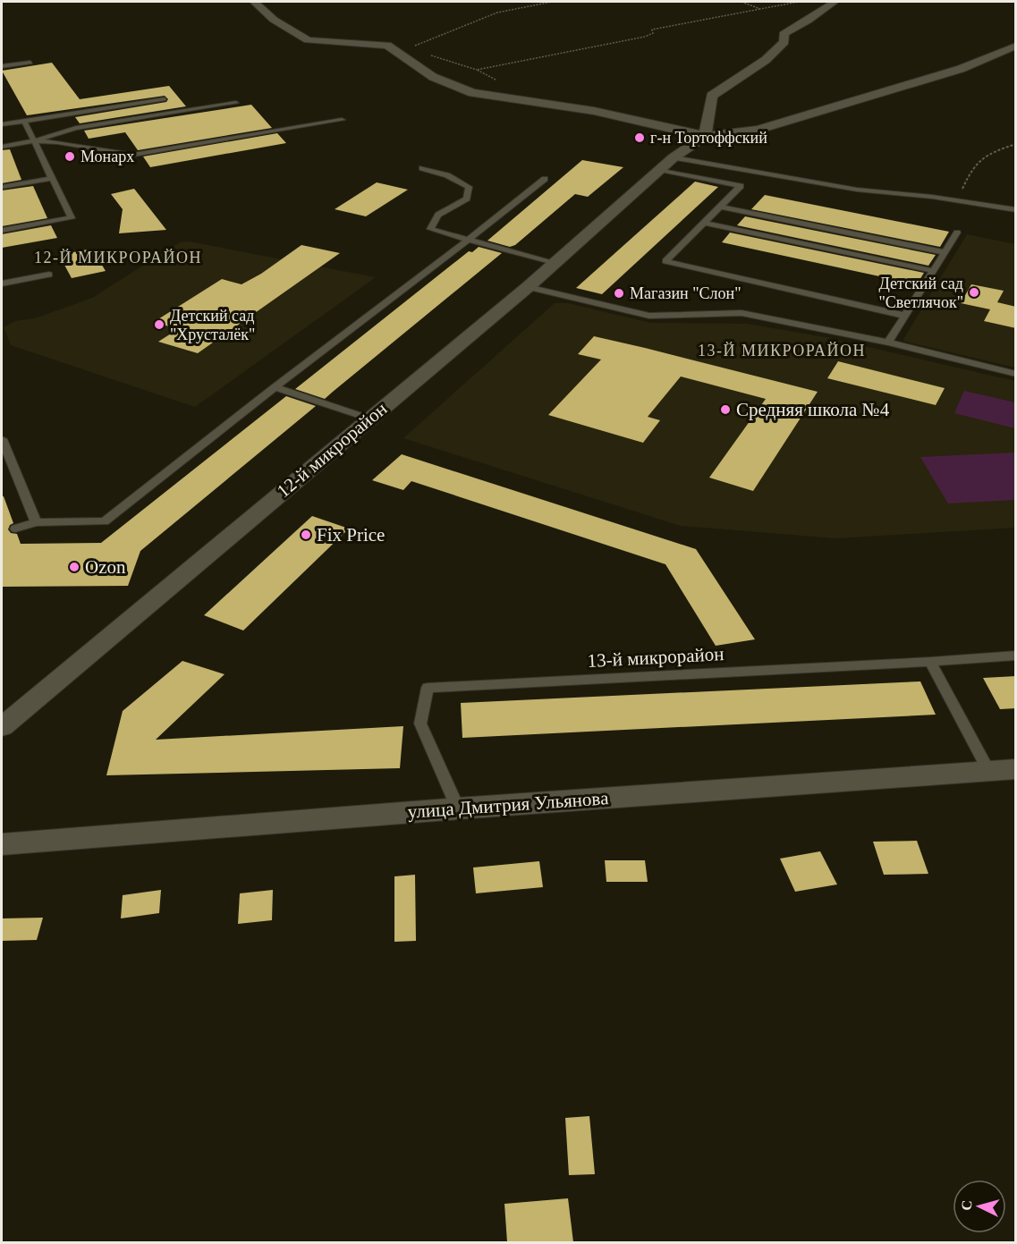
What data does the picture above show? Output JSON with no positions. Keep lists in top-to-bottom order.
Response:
{
  "streets": {
    "street": ["12-й микрорайон", "улица Дмитрия Ульянова"],
    "lane": ["13-й микрорайон"]
  },
  "crossings": [
    ["13-й микрорайон", "улица Дмитрия Ульянова"]
  ],
  "districts": ["12-Й МИКРОРАЙОН", "13-Й МИКРОРАЙОН"],
  "places": [
    "г-н Тортоффский",
    "Монарх",
    "Детский сад \"Светлячок\"",
    "Магазин \"Слон\"",
    "Детский сад \"Хрусталёк\"",
    "Средняя школа №4",
    "Fix Price",
    "Ozon"
  ],
  "north": "left"
}
